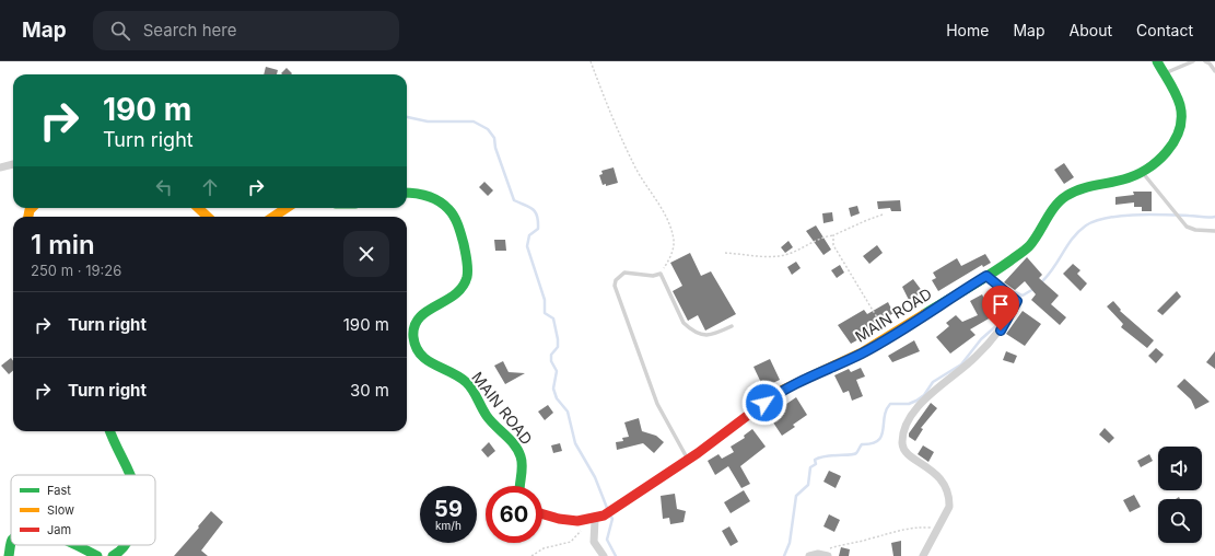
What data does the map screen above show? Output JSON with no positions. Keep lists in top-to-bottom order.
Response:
{
  "streets": {
    "main road": ["MAIN ROAD"]
  },
  "legend": ["Fast", "Slow", "Jam"],
  "page": {
    "header": "Map",
    "search": "Search here",
    "nav": [
      "Home",
      "Map",
      "About",
      "Contact"
    ],
    "turn": ["190 m", "Turn right"],
    "heading": ["1 min", "250 m · 19:26"],
    "list": [
      {
        "name": "Turn right",
        "value": "190 m"
      },
      {
        "name": "Turn right",
        "value": "30 m"
      }
    ],
    "speed": "59 km/h",
    "limit": "60"
  }
}
